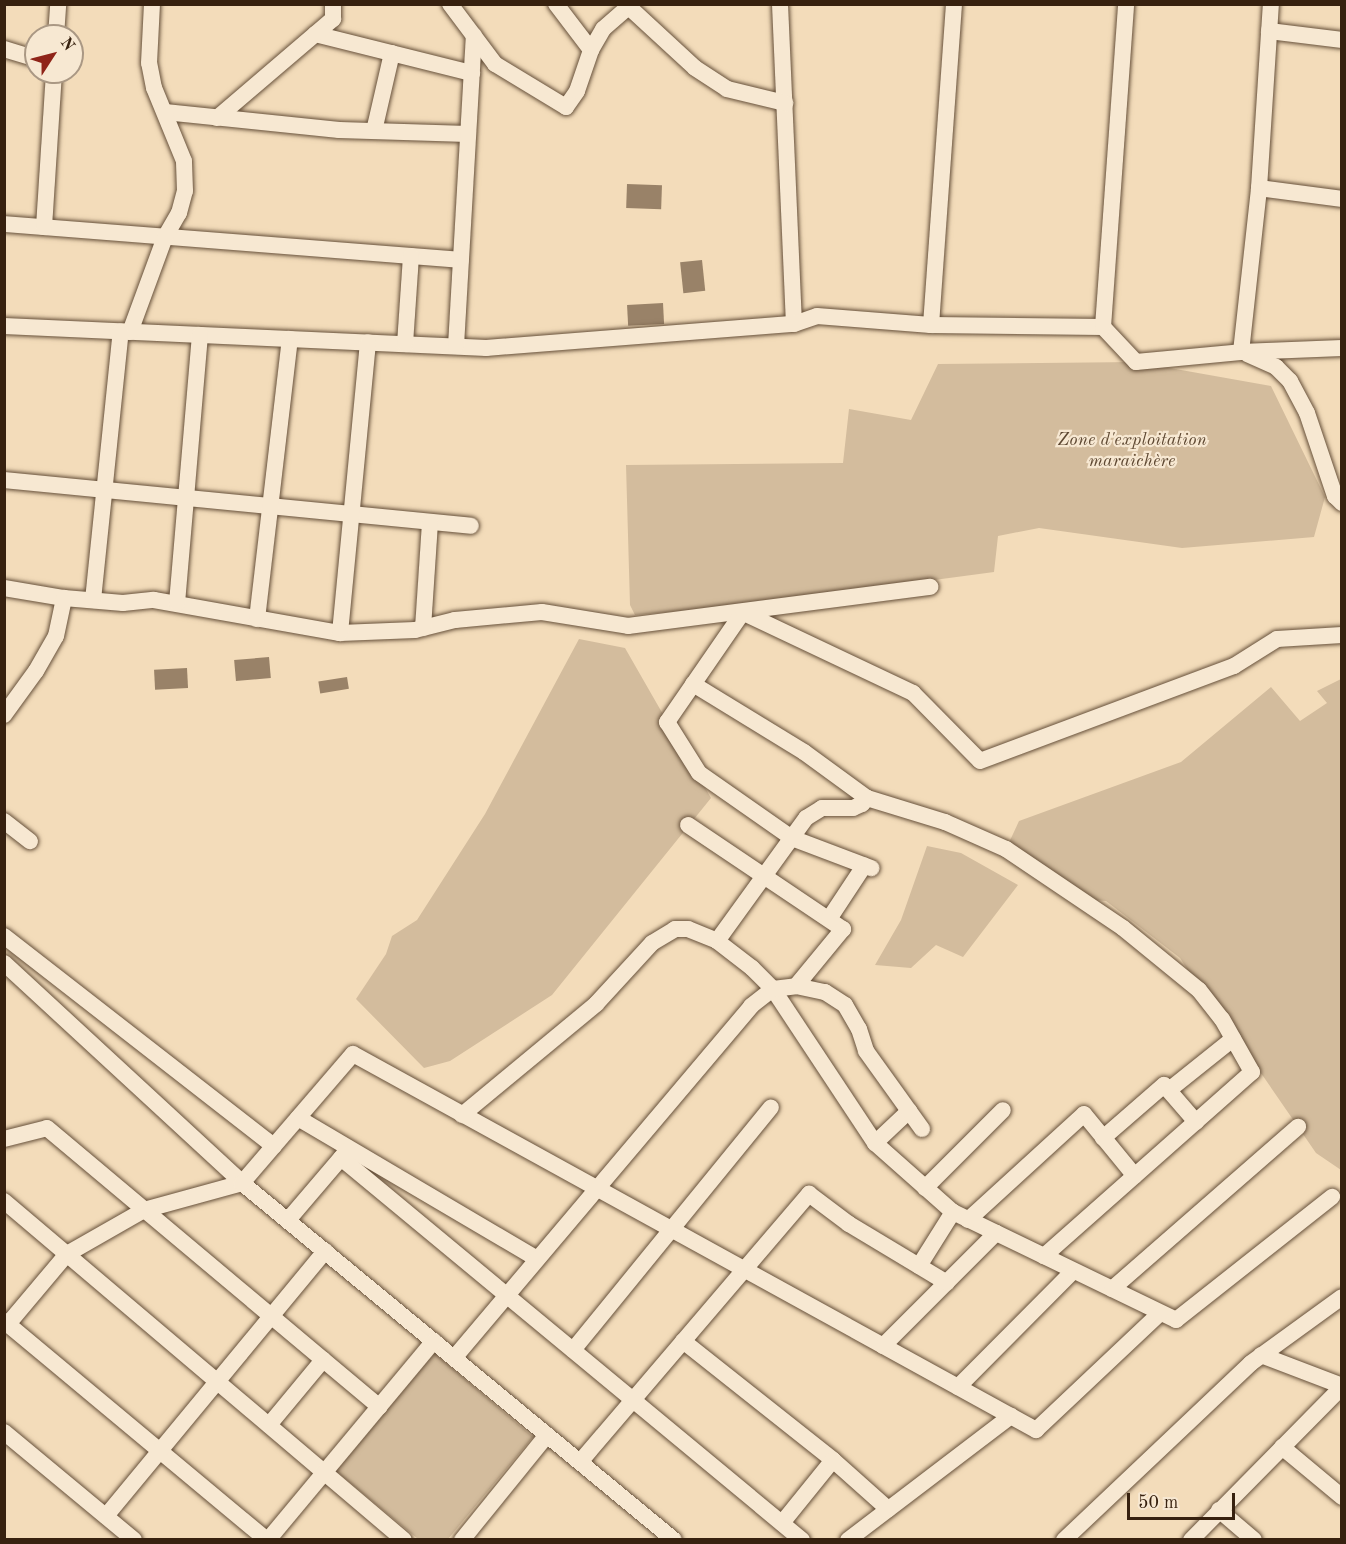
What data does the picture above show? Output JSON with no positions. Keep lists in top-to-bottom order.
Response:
{
  "parks": ["Zone d'exploitation maraichère"],
  "scale_bar": "50 m",
  "north": "top right"
}
